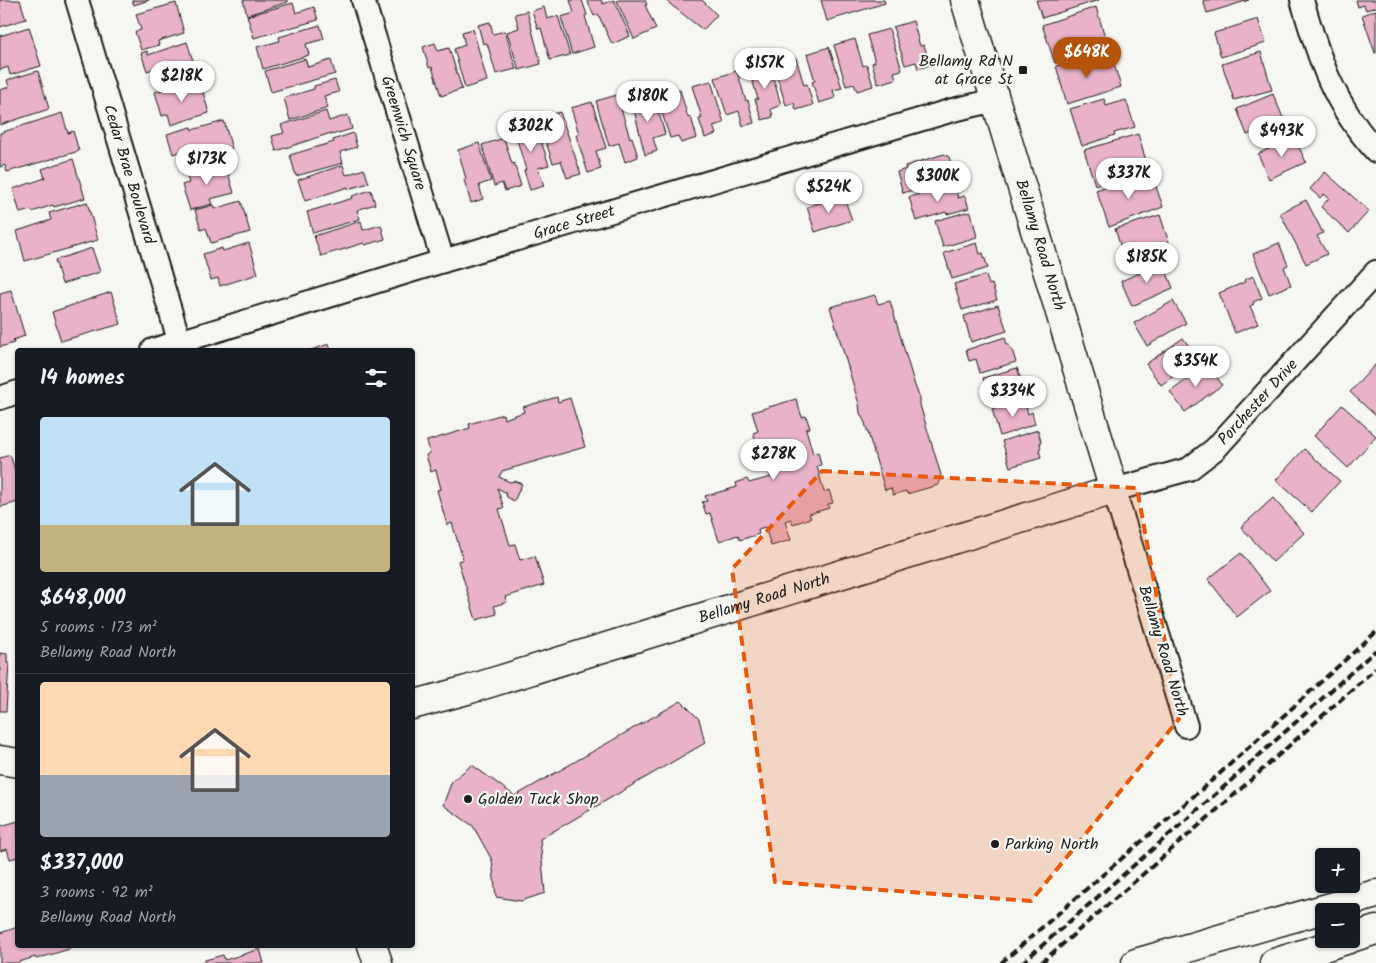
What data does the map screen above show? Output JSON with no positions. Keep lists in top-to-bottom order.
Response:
{
  "streets": {
    "street": [
      "Greenwich Square",
      "Cedar Brae Boulevard",
      "Grace Street",
      "Bellamy Road North",
      "Porchester Drive"
    ]
  },
  "crossings": [
    ["Greenwich Square", "Grace Street"],
    ["Cedar Brae Boulevard", "Grace Street"],
    ["Grace Street", "Bellamy Road North"],
    ["Bellamy Road North", "Porchester Drive"]
  ],
  "places": {
    "transit": ["Bellamy Rd N at Grace St"],
    "other": ["Golden Tuck Shop", "Parking North"]
  },
  "page": {
    "price": [
      "$648K",
      "$157K",
      "$218K",
      "$180K",
      "$302K",
      "$493K",
      "$173K",
      "$337K",
      "$300K",
      "$524K",
      "$185K",
      "$354K",
      "$334K",
      "$278K"
    ],
    "heading": "14 homes",
    "list": [
      {
        "name": "$648,000",
        "note": "5 rooms · 173 m² · Bellamy Road North"
      },
      {
        "name": "$337,000",
        "note": "3 rooms · 92 m² · Bellamy Road North"
      }
    ],
    "map_buttons": ["+", "−"]
  }
}
